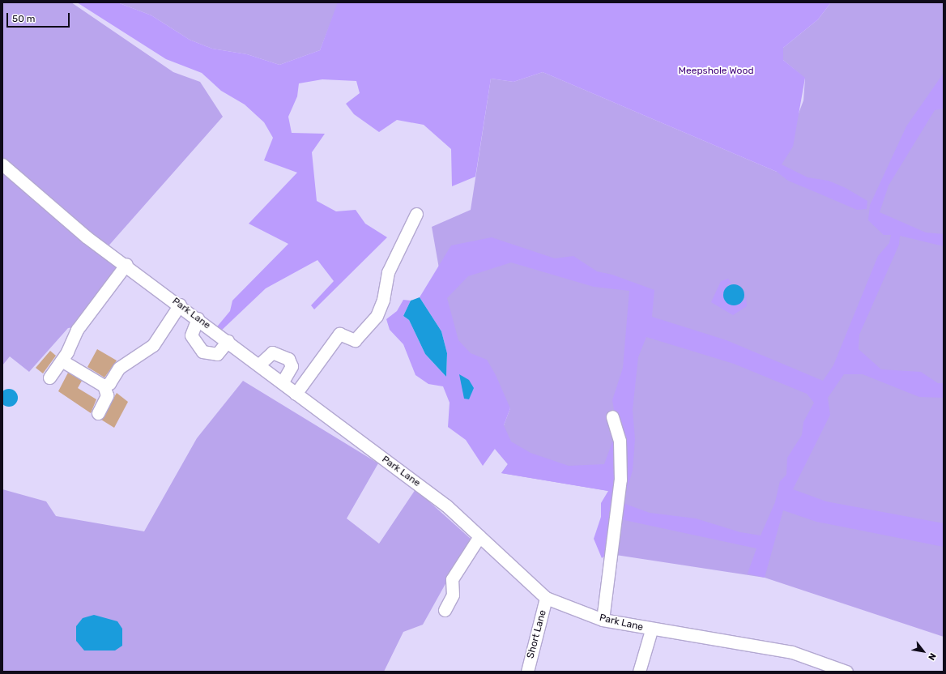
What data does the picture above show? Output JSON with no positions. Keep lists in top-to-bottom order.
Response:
{
  "streets": {
    "street": ["Park Lane", "Short Lane"]
  },
  "crossings": [
    ["Park Lane", "Short Lane"]
  ],
  "parks": ["Meepshole Wood"],
  "scale_bar": "50 m",
  "north": "bottom right"
}
